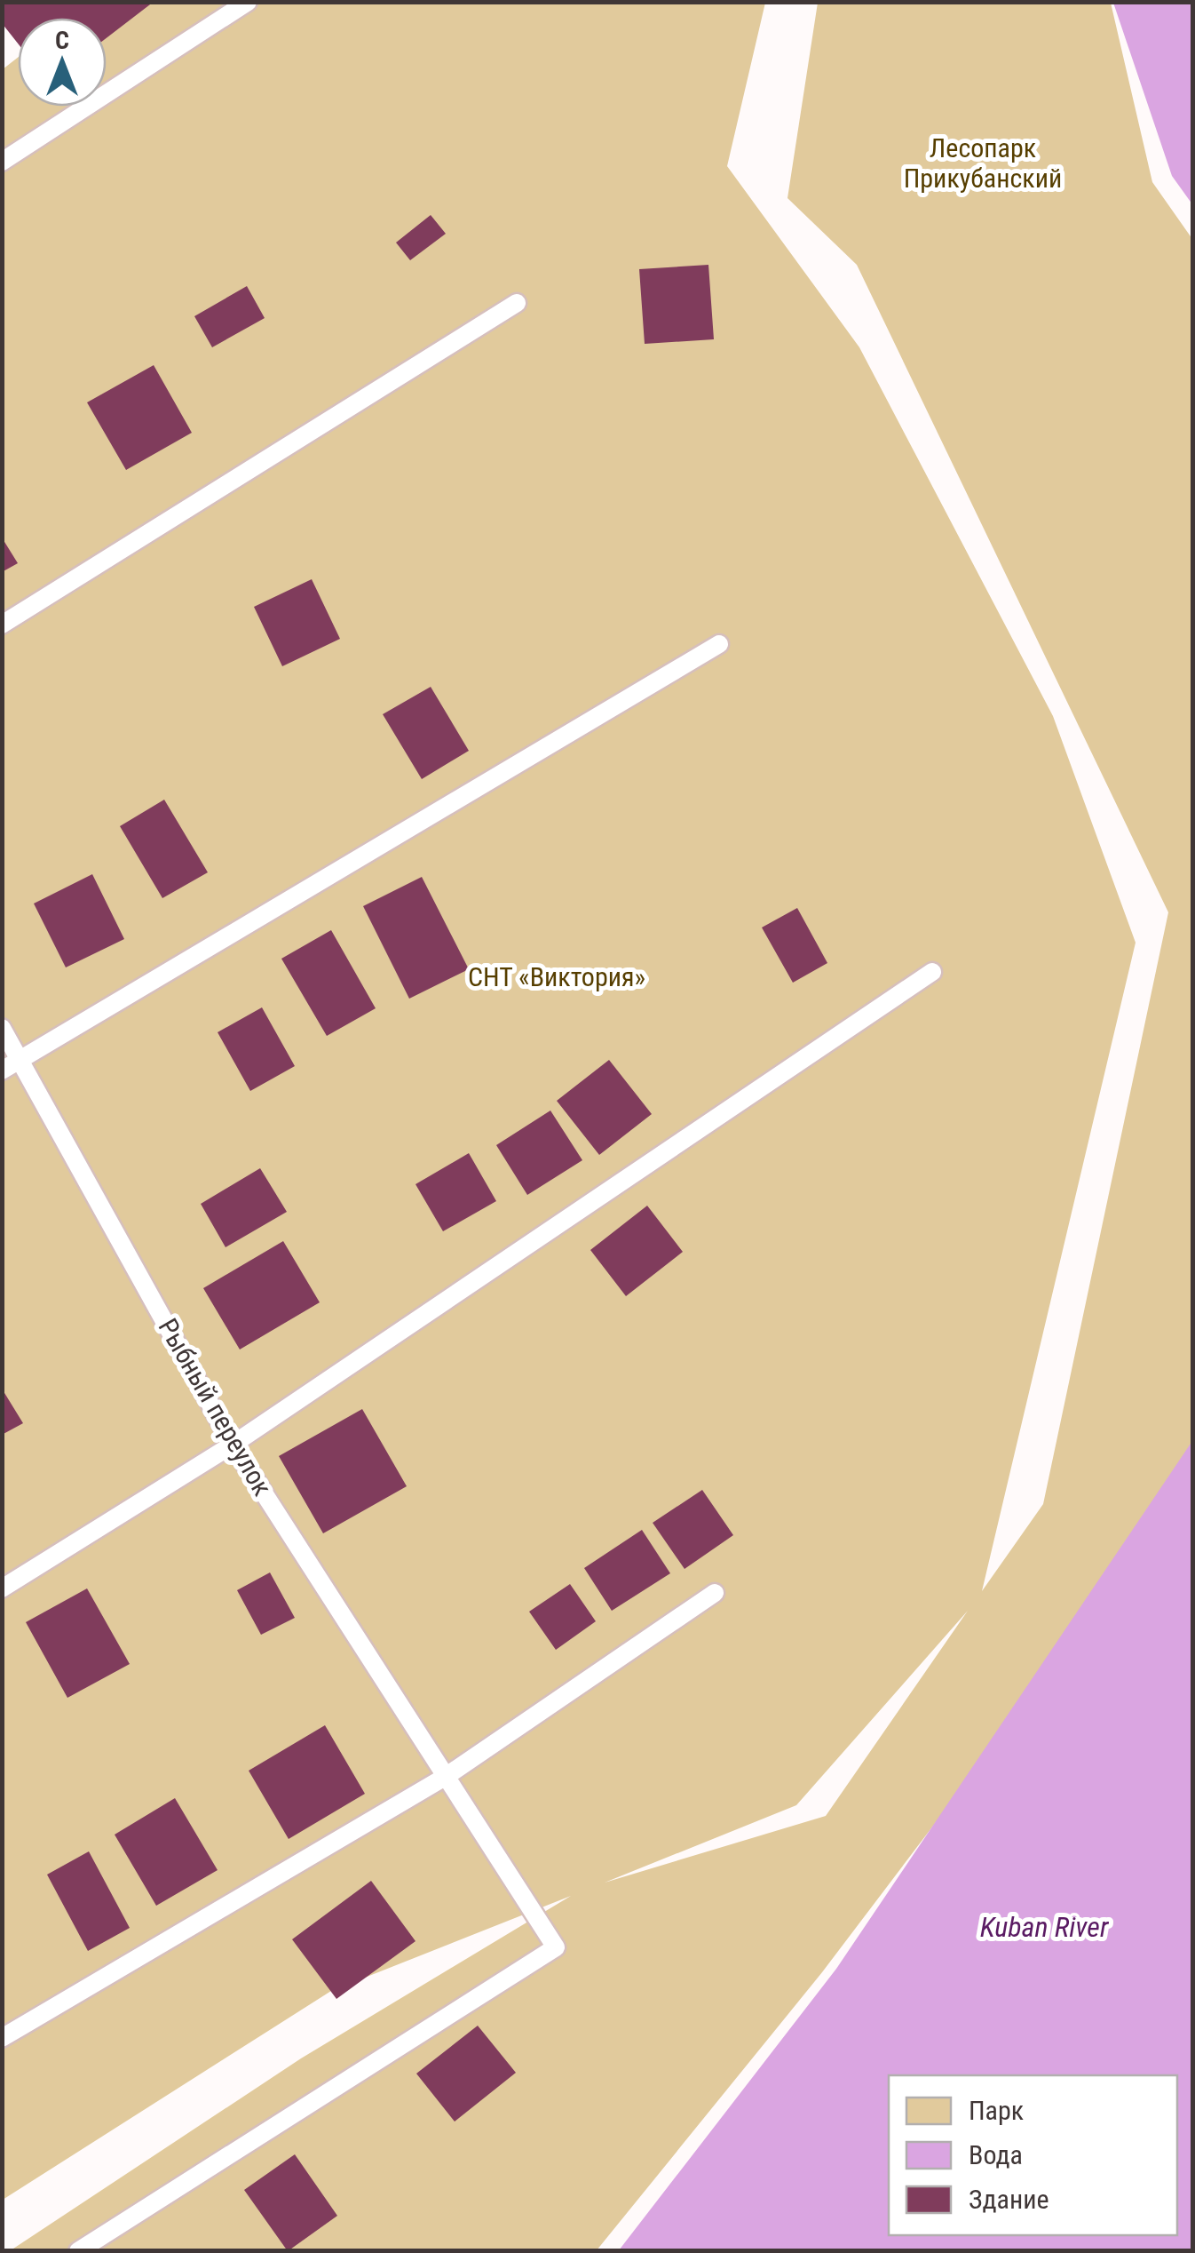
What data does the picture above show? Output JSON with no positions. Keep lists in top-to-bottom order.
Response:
{
  "streets": {
    "lane": ["Рыбный переулок"]
  },
  "water": ["Kuban River"],
  "parks": ["Лесопарк Прикубанский", "СНТ «Виктория»"],
  "legend": ["Парк", "Вода", "Здание"],
  "north": "top"
}
